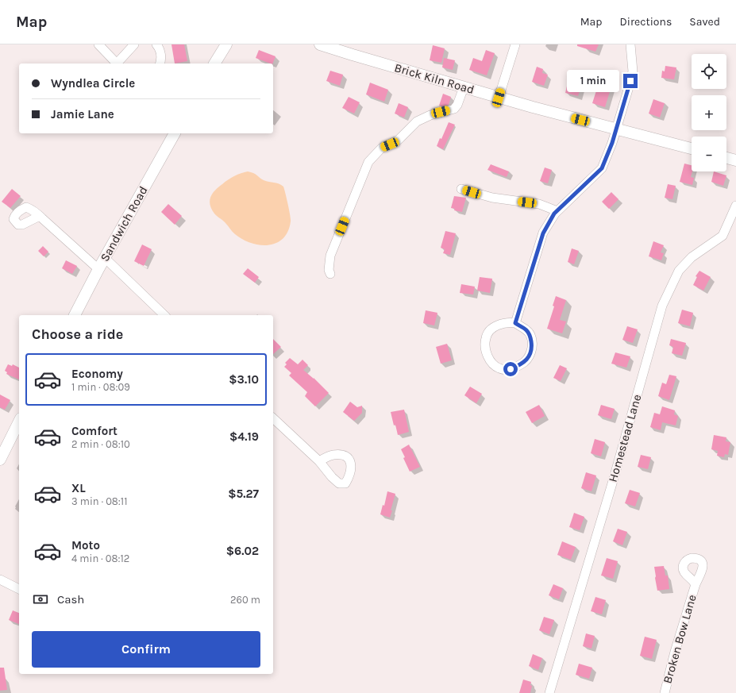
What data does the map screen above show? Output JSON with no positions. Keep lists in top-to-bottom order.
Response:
{
  "streets": {
    "main road": ["Brick Kiln Road", "Sandwich Road"],
    "street": ["Homestead Lane", "Broken Bow Lane"]
  },
  "page": {
    "header": "Map",
    "nav": ["Map", "Directions", "Saved"],
    "map_buttons": ["+", "−"],
    "banner": ["Wyndlea Circle", "Jamie Lane"],
    "bubble": "1 min",
    "heading": "Choose a ride",
    "list": [
      {
        "name": "Economy",
        "note": "1 min · 08:09",
        "value": "$3.10"
      },
      {
        "name": "Comfort",
        "note": "2 min · 08:10",
        "value": "$4.19"
      },
      {
        "name": "XL",
        "note": "3 min · 08:11",
        "value": "$5.27"
      },
      {
        "name": "Moto",
        "note": "4 min · 08:12",
        "value": "$6.02"
      }
    ],
    "pay": ["Cash", "260 m"],
    "buttons": "Confirm"
  }
}
